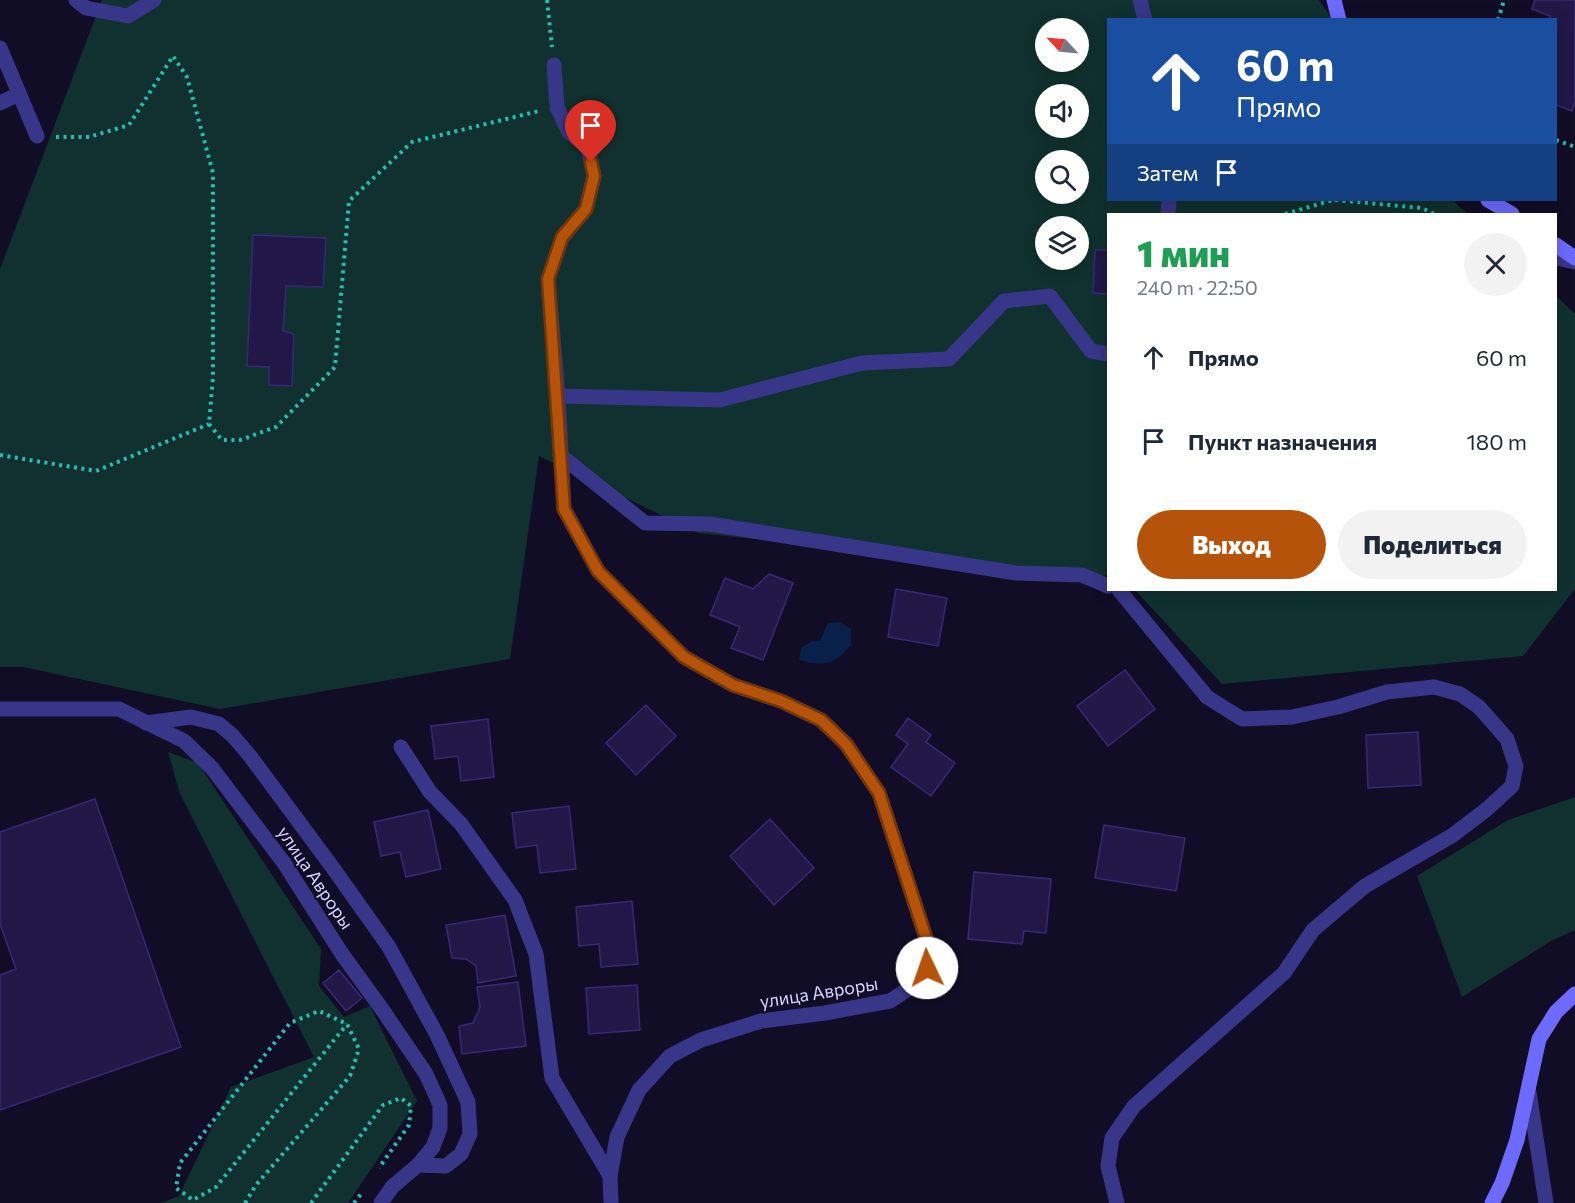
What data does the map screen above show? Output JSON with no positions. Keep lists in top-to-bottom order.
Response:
{
  "streets": {
    "street": ["улица Авроры"]
  },
  "north": "top left",
  "page": {
    "turn": ["60 m", "Прямо"],
    "then": "Затем",
    "heading": ["1 мин", "240 m · 22:50"],
    "list": [
      {
        "name": "Прямо",
        "value": "60 m"
      },
      {
        "name": "Пункт назначения",
        "value": "180 m"
      }
    ],
    "buttons": ["Выход", "Поделиться"]
  }
}
